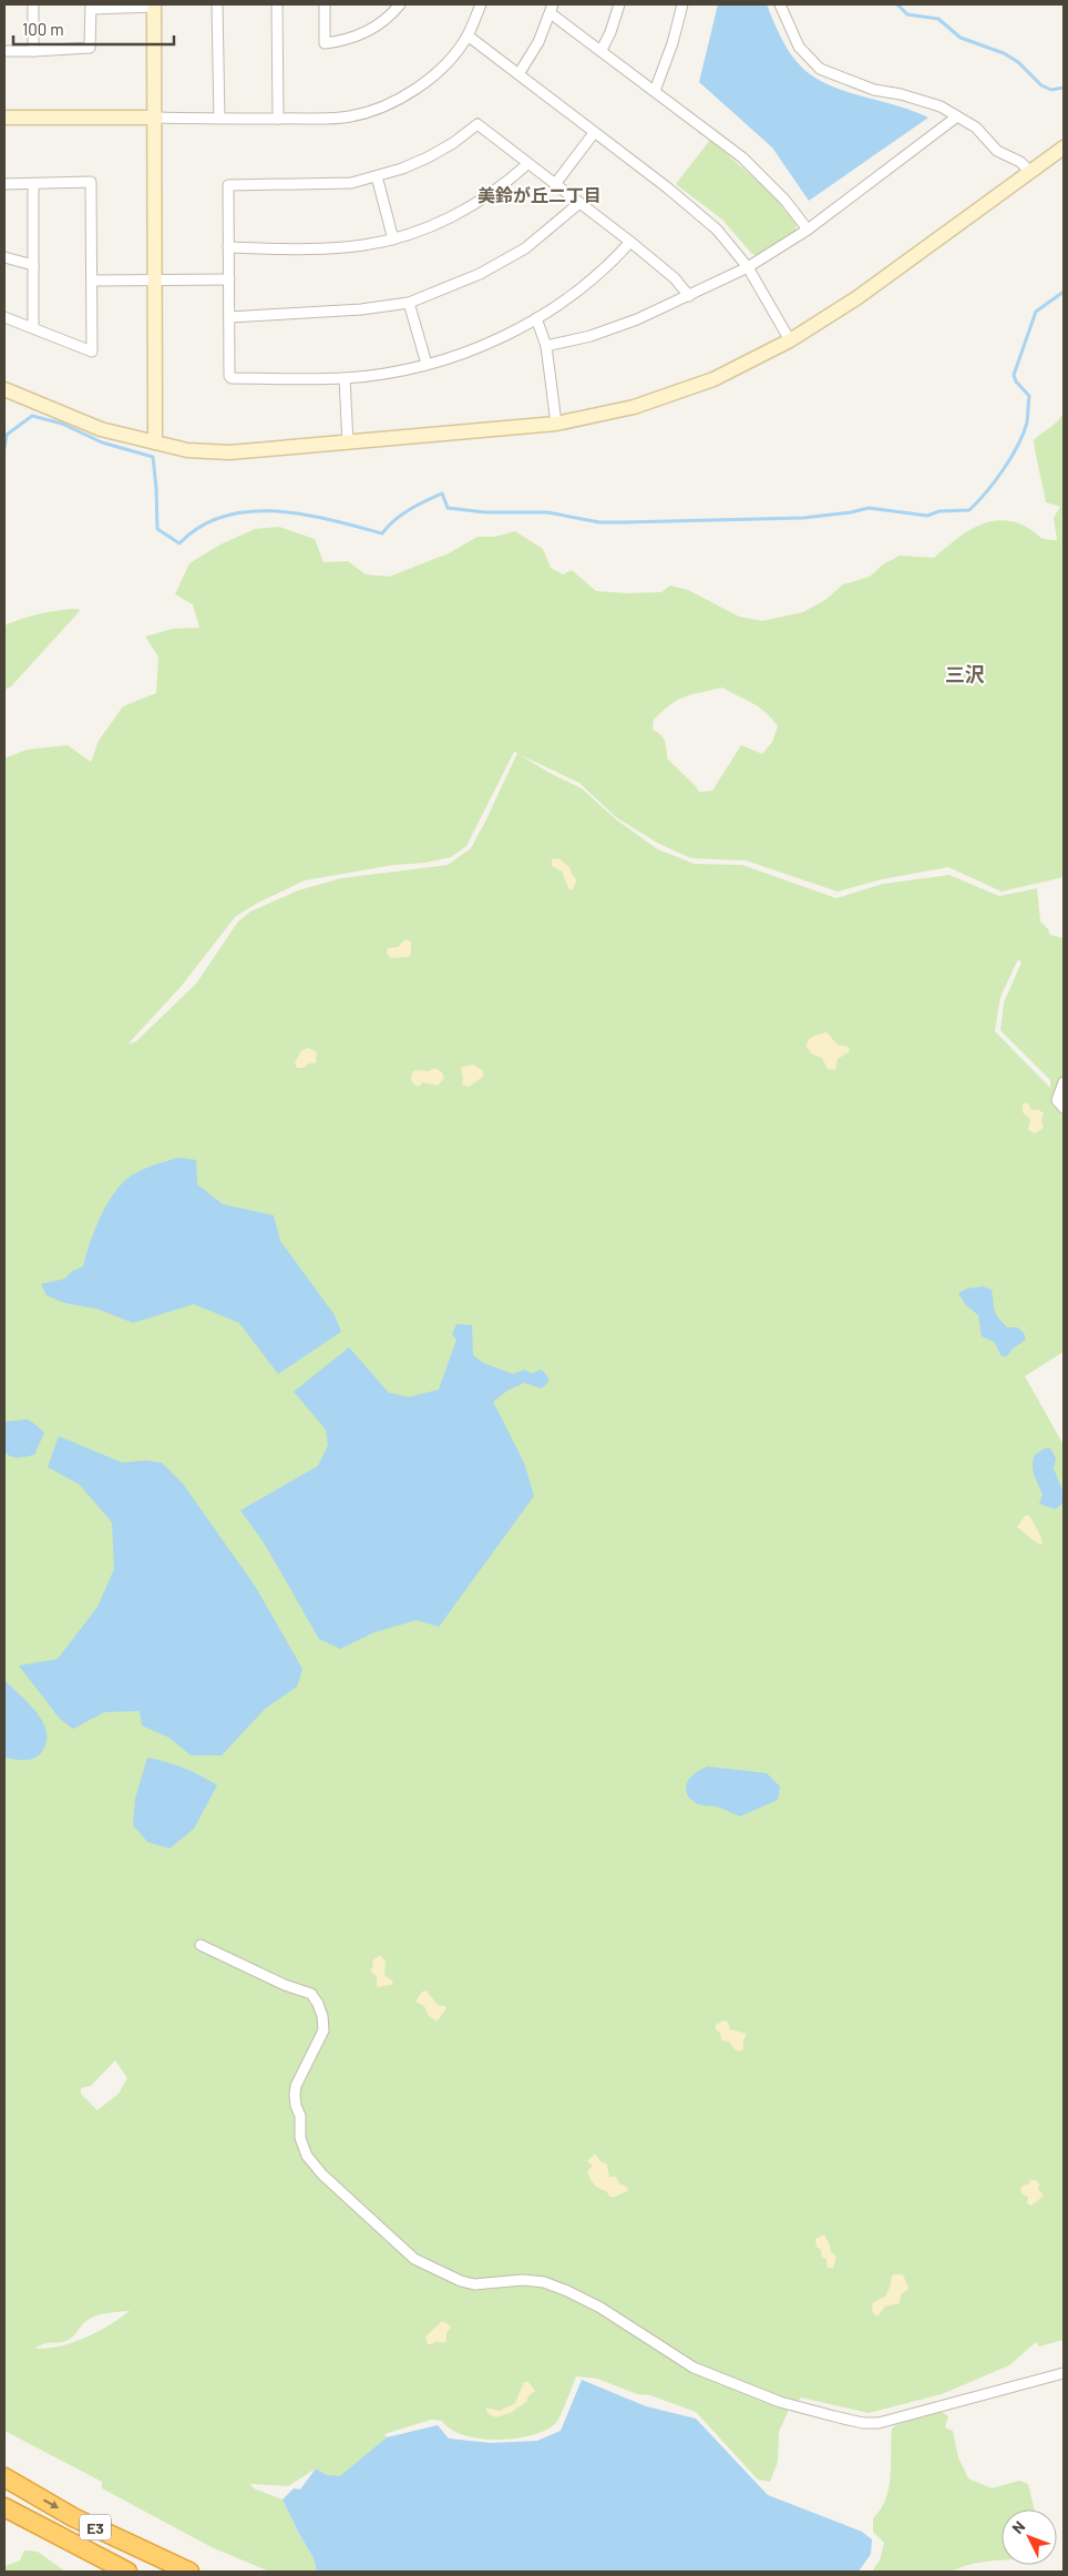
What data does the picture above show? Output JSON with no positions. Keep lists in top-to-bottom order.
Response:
{
  "streets": {
    "highway": ["E3"]
  },
  "districts": ["美鈴が丘二丁目", "三沢"],
  "scale_bar": "100 m",
  "north": "top left"
}
